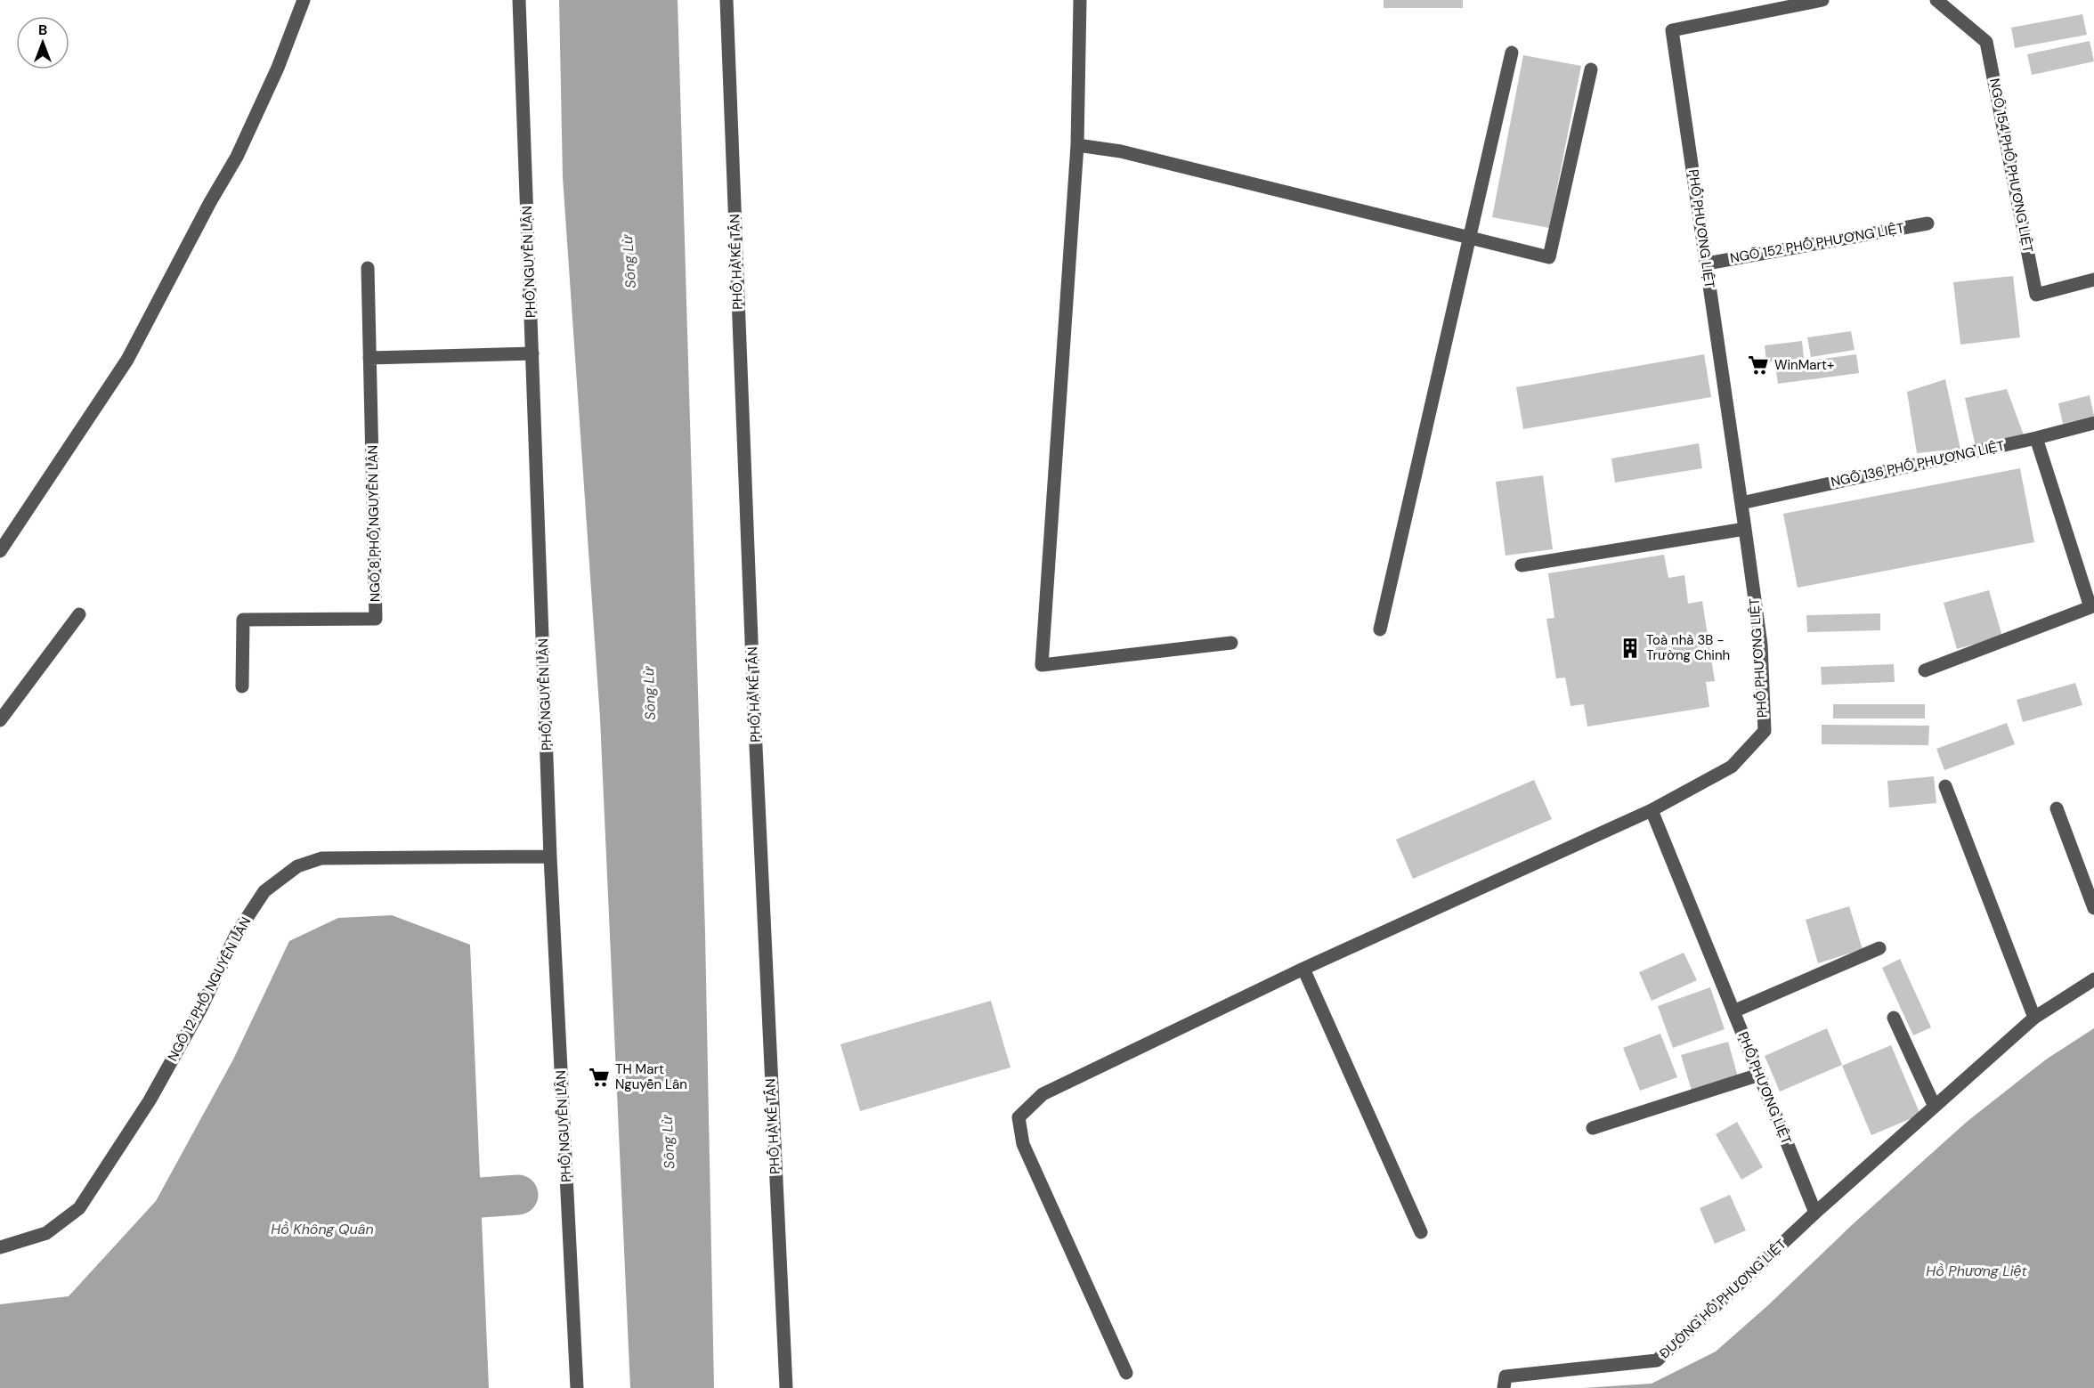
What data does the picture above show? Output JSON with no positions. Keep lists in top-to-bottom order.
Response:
{
  "streets": {
    "street": [
      "NGÕ 154 PHỐ PHƯƠNG LIỆT",
      "PHỐ PHƯƠNG LIỆT",
      "NGÕ 152 PHỐ PHƯƠNG LIỆT",
      "PHỐ NGUYỄN LÂN",
      "PHỐ HÀ KẾ TẤN",
      "NGÕ 136 PHỐ PHƯƠNG LIỆT",
      "NGÕ 8 PHỐ NGUYỄN LÂN",
      "NGÕ 12 PHỐ NGUYỄN LÂN",
      "ĐƯỜNG HỒ PHƯƠNG LIỆT"
    ]
  },
  "crossings": [
    ["PHỐ PHƯƠNG LIỆT", "NGÕ 152 PHỐ PHƯƠNG LIỆT"],
    ["PHỐ PHƯƠNG LIỆT", "NGÕ 136 PHỐ PHƯƠNG LIỆT"],
    ["PHỐ PHƯƠNG LIỆT", "ĐƯỜNG HỒ PHƯƠNG LIỆT"],
    ["PHỐ NGUYỄN LÂN", "NGÕ 12 PHỐ NGUYỄN LÂN"]
  ],
  "water": ["Sông Lừ", "Hồ Không Quân", "Hồ Phương Liệt"],
  "places": {
    "supermarket": ["WinMart+", "TH Mart Nguyễn Lân"],
    "building": ["Toà nhà 3B - Trường Chinh"]
  },
  "north": "top"
}
